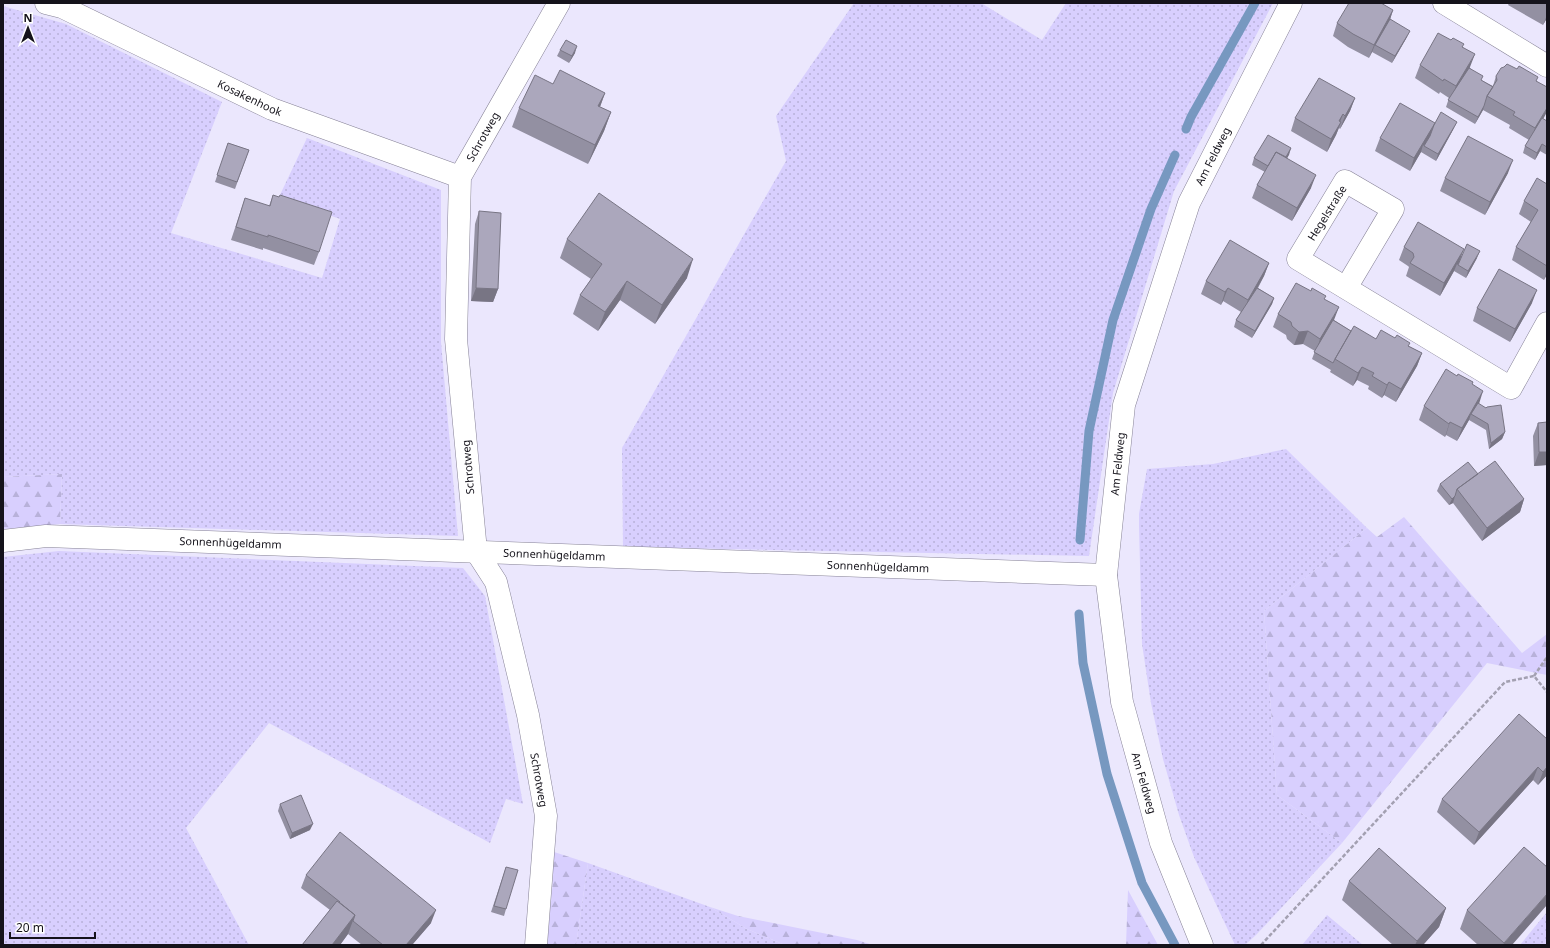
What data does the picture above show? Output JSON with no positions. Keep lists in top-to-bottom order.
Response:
{
  "streets": {
    "street": [
      "Kosakenhook",
      "Schrotweg",
      "Am Feldweg",
      "Hegelstraße",
      "Sonnenhügeldamm"
    ]
  },
  "crossings": [
    ["Kosakenhook", "Schrotweg"],
    ["Schrotweg", "Sonnenhügeldamm"],
    ["Am Feldweg", "Sonnenhügeldamm"]
  ],
  "scale_bar": "20 m",
  "north": "top"
}
